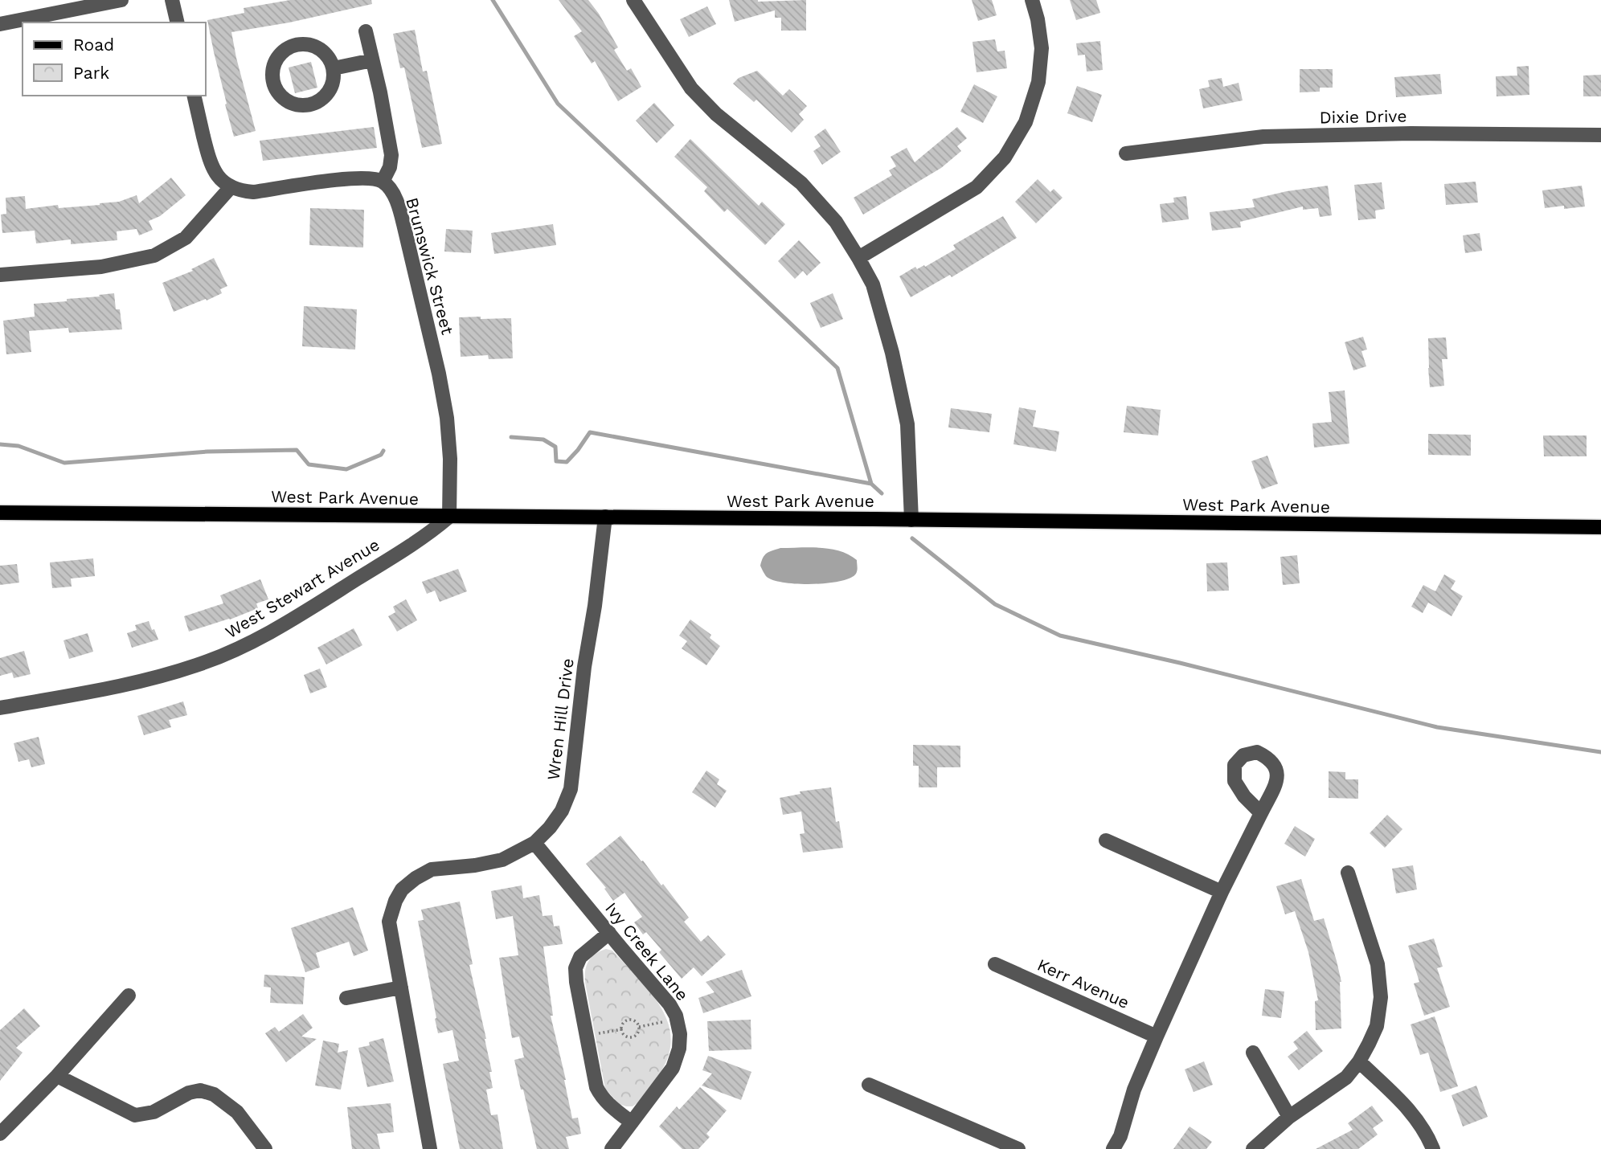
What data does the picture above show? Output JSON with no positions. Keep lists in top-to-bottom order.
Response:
{
  "streets": {
    "main road": ["West Park Avenue"],
    "street": [
      "Dixie Drive",
      "Brunswick Street",
      "West Stewart Avenue",
      "Wren Hill Drive",
      "Ivy Creek Lane",
      "Kerr Avenue"
    ]
  },
  "crossings": [
    ["Brunswick Street", "West Park Avenue"],
    ["Brunswick Street", "West Stewart Avenue"],
    ["West Park Avenue", "West Stewart Avenue"],
    ["West Park Avenue", "Wren Hill Drive"],
    ["Wren Hill Drive", "Ivy Creek Lane"]
  ],
  "legend": ["Road", "Park"]
}
